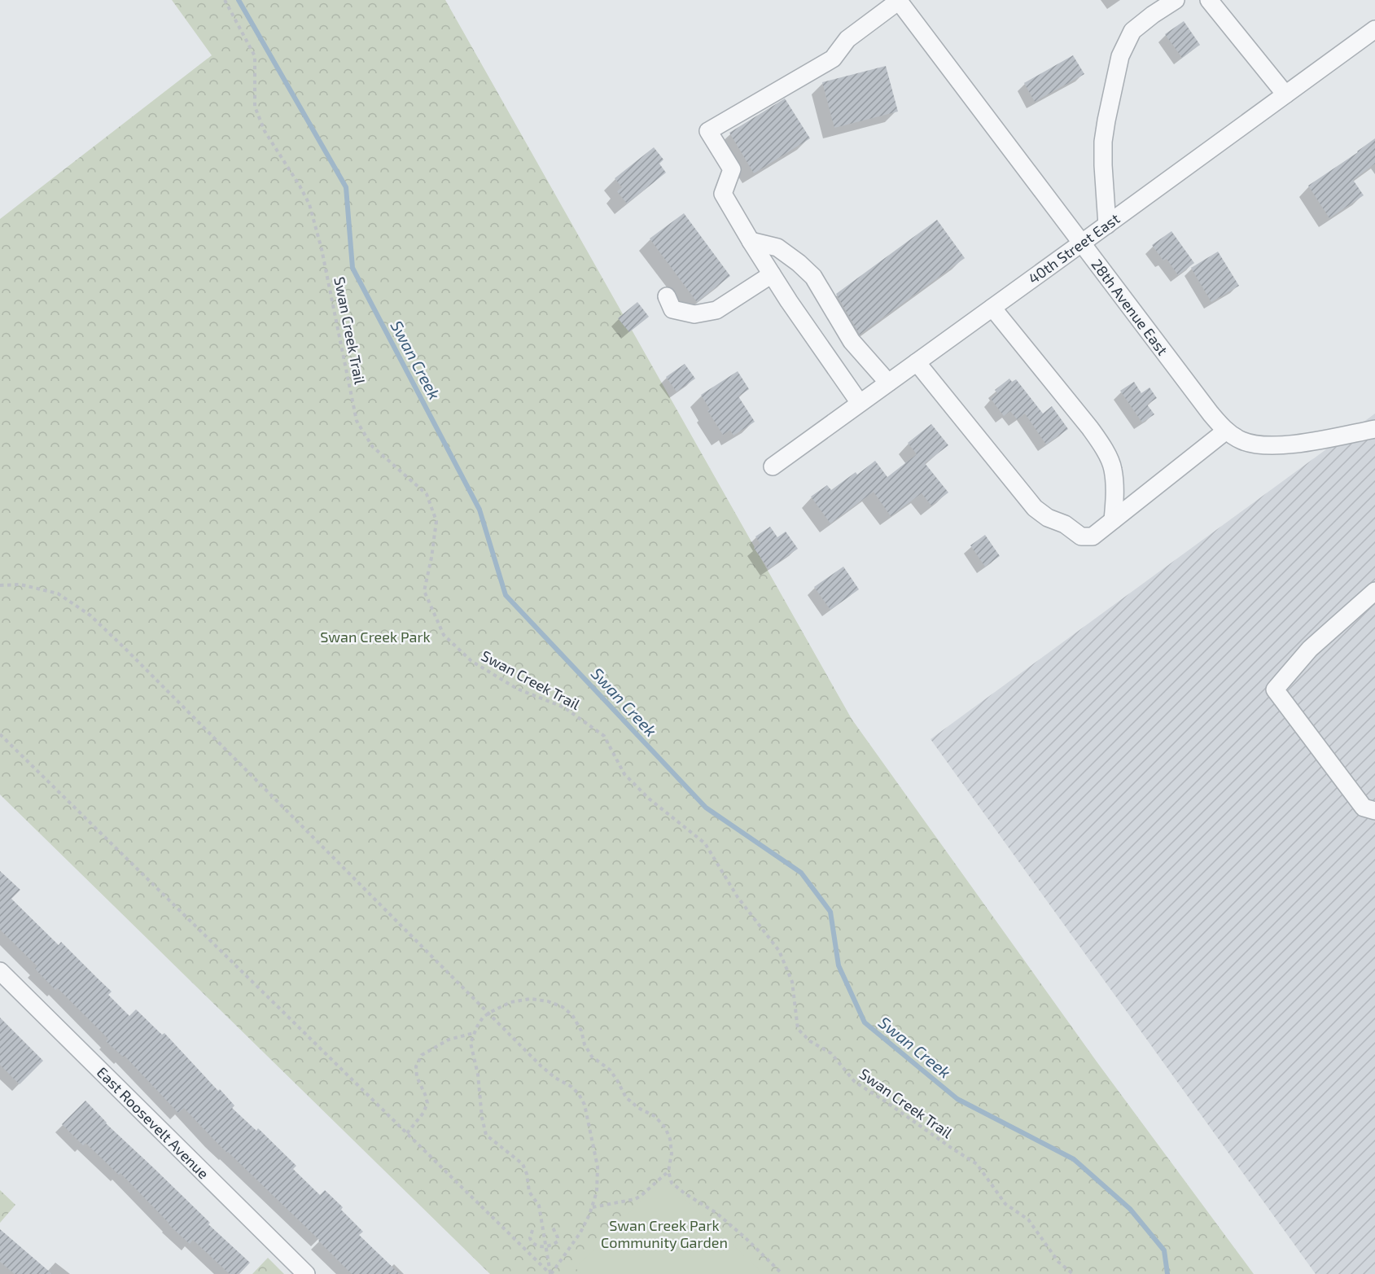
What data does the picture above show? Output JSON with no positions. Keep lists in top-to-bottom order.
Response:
{
  "streets": {
    "street": ["40th Street East", "28th Avenue East", "East Roosevelt Avenue"],
    "path": ["Swan Creek Trail"]
  },
  "crossings": [
    ["40th Street East", "28th Avenue East"]
  ],
  "water": ["Swan Creek"],
  "parks": ["Swan Creek Park", "Swan Creek Park Community Garden"]
}
